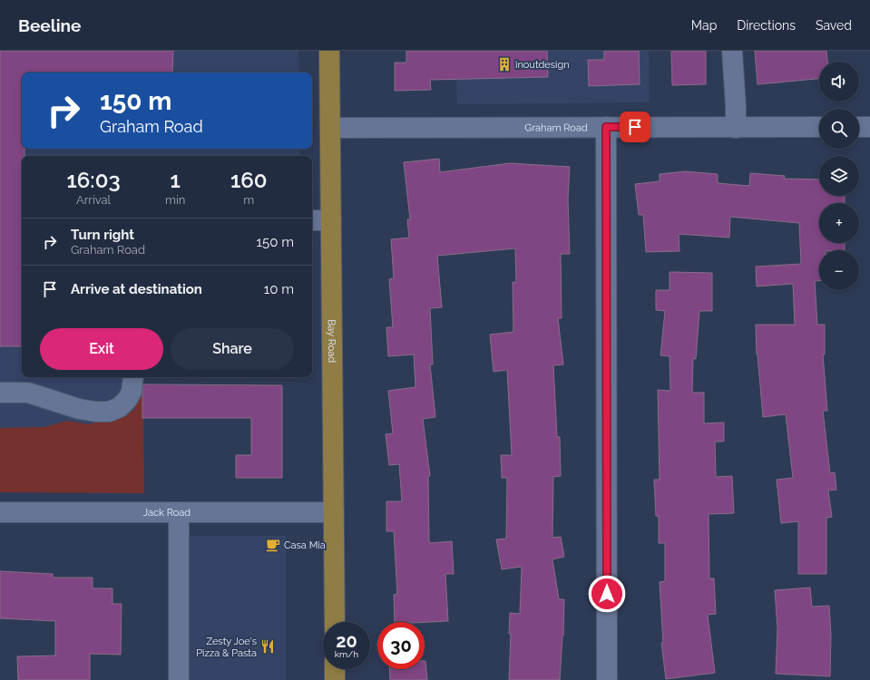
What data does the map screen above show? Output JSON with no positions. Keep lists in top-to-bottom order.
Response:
{
  "streets": {
    "main road": ["Bay Road"],
    "street": ["Graham Road", "Jack Road"]
  },
  "crossings": [
    ["Graham Road", "Bay Road"],
    ["Bay Road", "Jack Road"]
  ],
  "places": {
    "building": ["inoutdesign"],
    "cafe": ["Casa Mia"],
    "restaurant": ["Zesty Joe's Pizza & Pasta"]
  },
  "page": {
    "header": "Beeline",
    "nav": ["Map", "Directions", "Saved"],
    "map_buttons": ["+", "−"],
    "turn": ["150 m", "Graham Road"],
    "eta": [
      "16:03",
      "Arrival",
      "1",
      "min",
      "160",
      "m"
    ],
    "list": [
      {
        "name": "Turn right",
        "note": "Graham Road",
        "value": "150 m"
      },
      {
        "name": "Arrive at destination",
        "value": "10 m"
      }
    ],
    "buttons": ["Exit", "Share"],
    "speed": "20 km/h",
    "limit": "30"
  }
}
